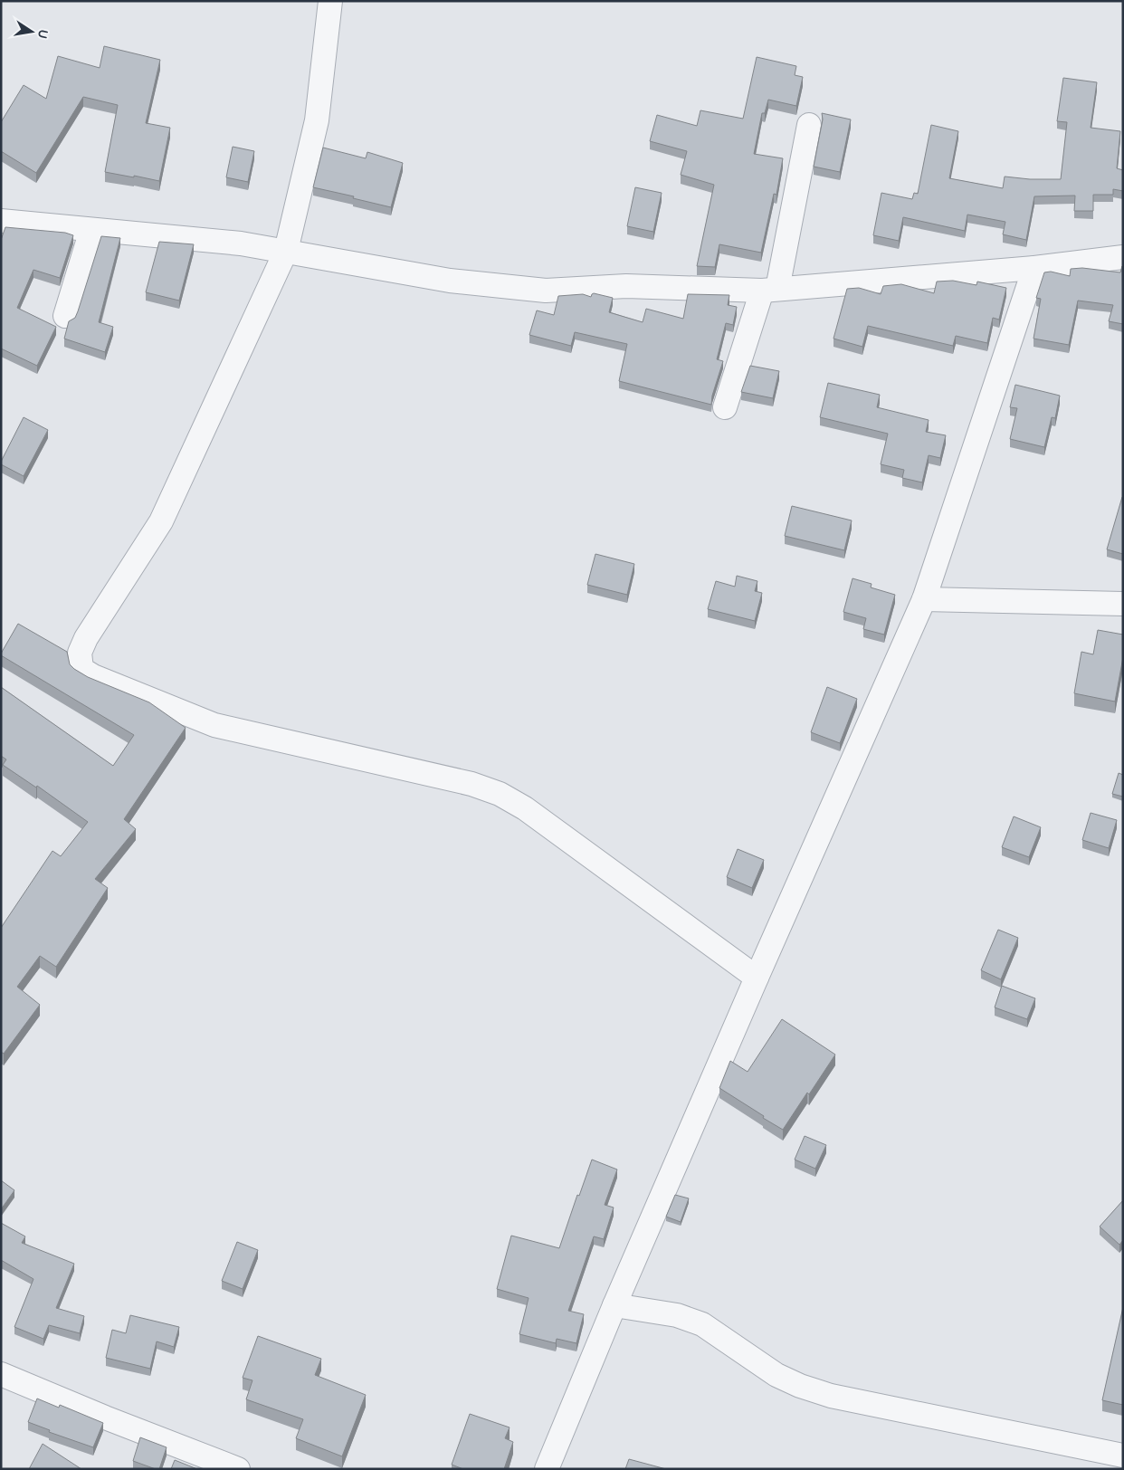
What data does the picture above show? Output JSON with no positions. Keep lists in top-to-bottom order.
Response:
{
  "north": "right"
}
